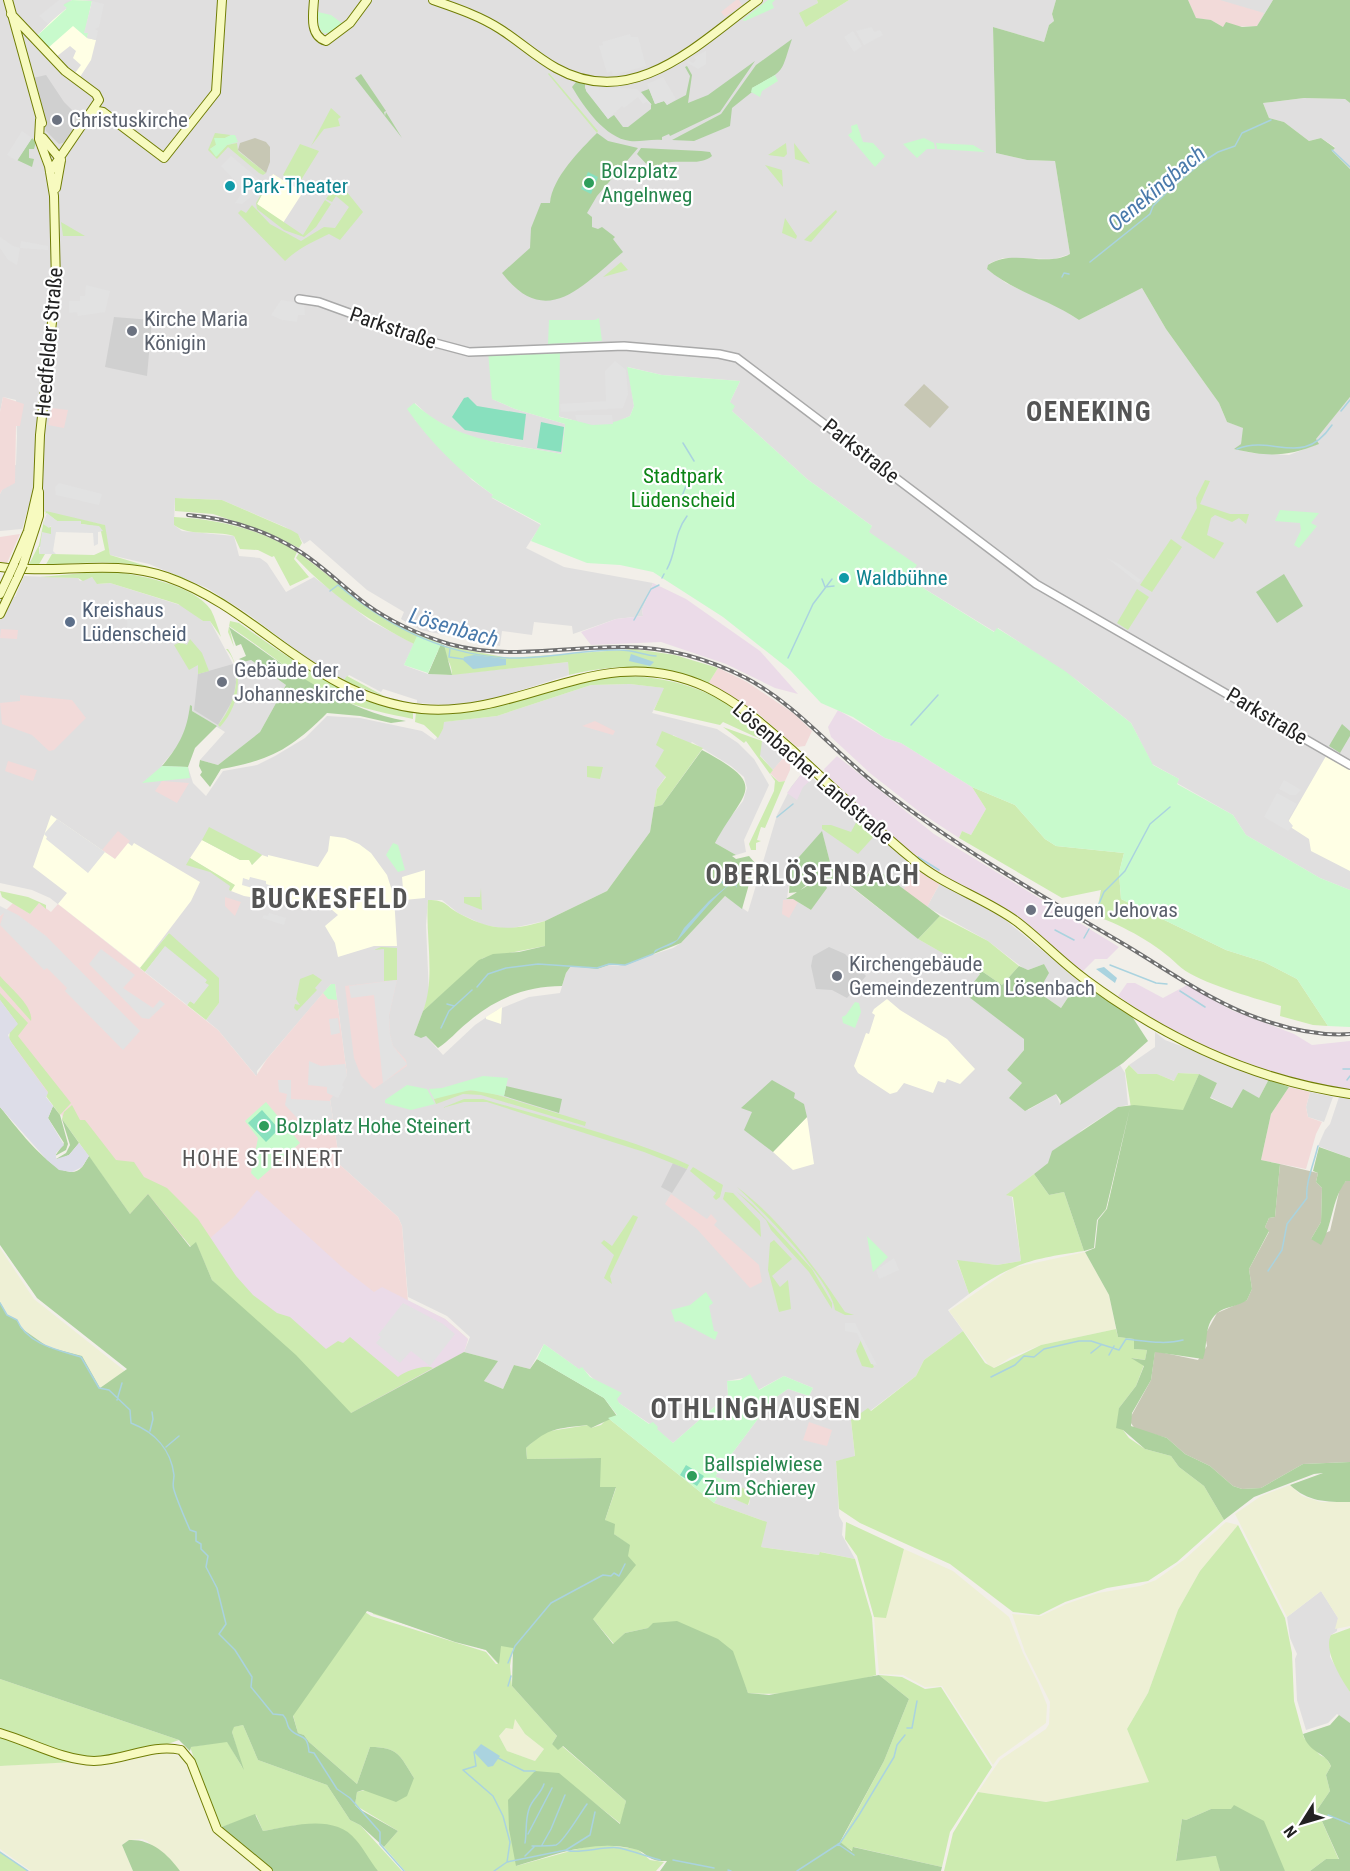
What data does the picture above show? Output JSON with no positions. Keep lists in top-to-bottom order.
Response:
{
  "streets": {
    "main road": ["Heedfelder Straße", "Lösenbacher Landstraße"],
    "street": ["Parkstraße"]
  },
  "districts": [
    "OENEKING",
    "OBERLÖSENBACH",
    "BUCKESFELD",
    "HOHE STEINERT",
    "OTHLINGHAUSEN"
  ],
  "water": ["Oenekingbach", "Lösenbach"],
  "parks": ["Stadtpark Lüdenscheid"],
  "places": [
    "Christuskirche",
    "Bolzplatz Angelnweg",
    "Park-Theater",
    "Kirche Maria Königin",
    "Waldbühne",
    "Kreishaus Lüdenscheid",
    "Gebäude der Johanneskirche",
    "Zeugen Jehovas",
    "Kirchengebäude Gemeindezentrum Lösenbach",
    "Bolzplatz Hohe Steinert",
    "Ballspielwiese Zum Schierey"
  ],
  "north": "bottom left"
}
